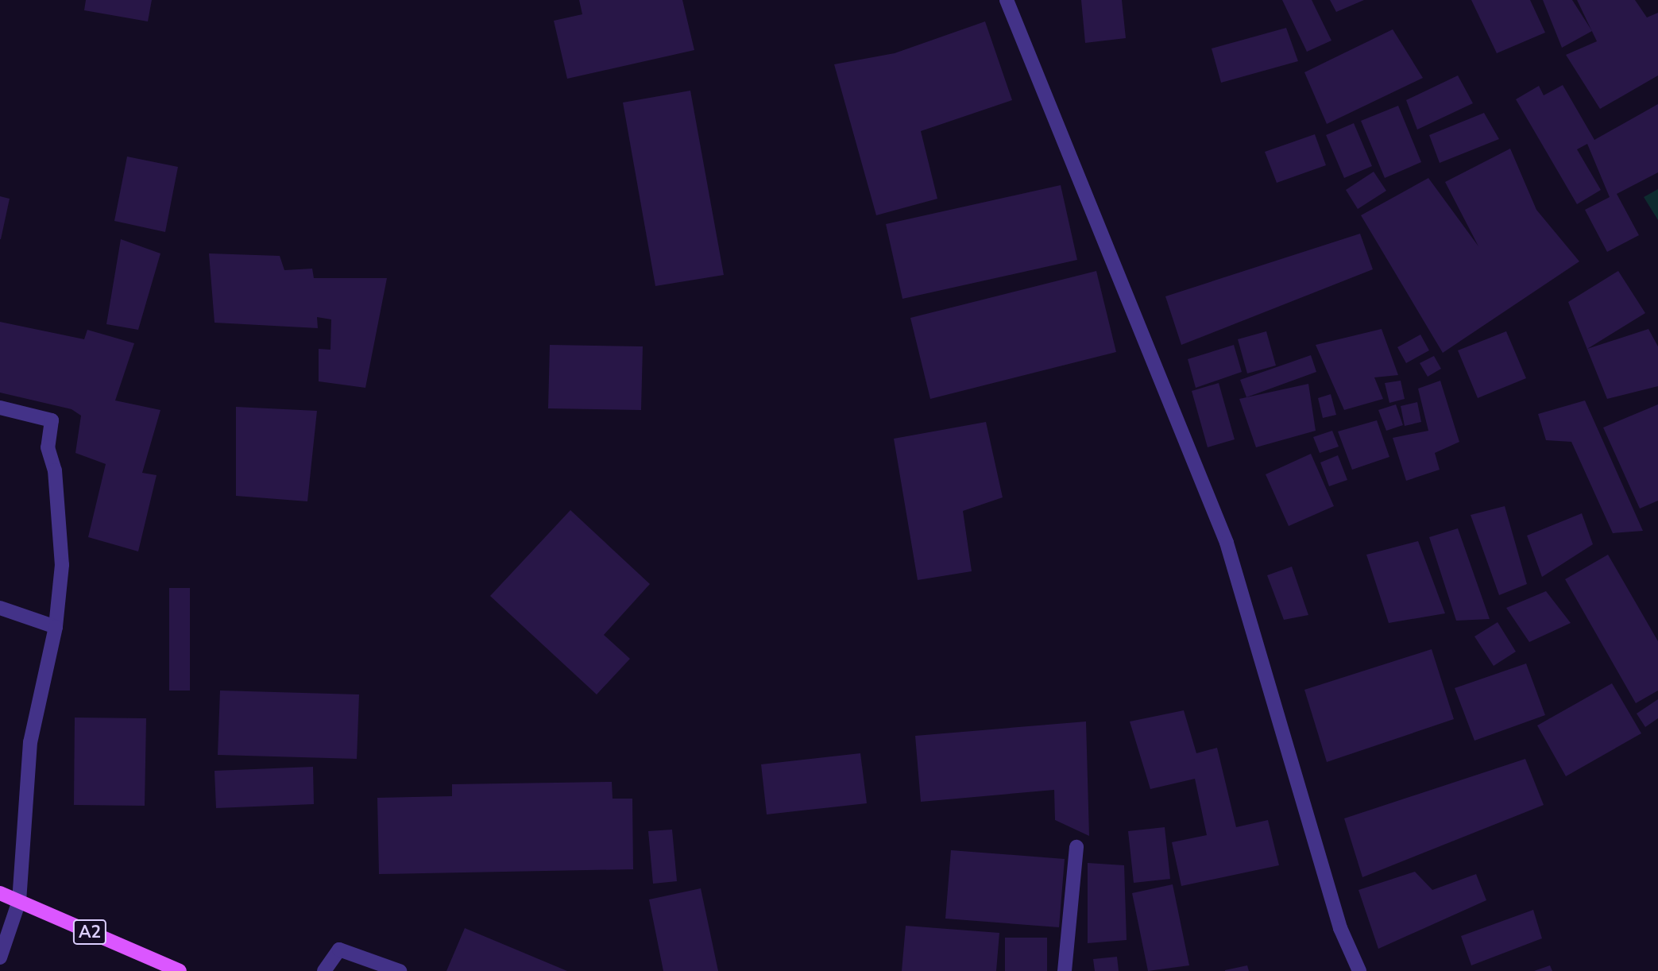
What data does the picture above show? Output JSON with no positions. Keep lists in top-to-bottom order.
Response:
{
  "streets": {
    "main road": ["A2"]
  }
}
